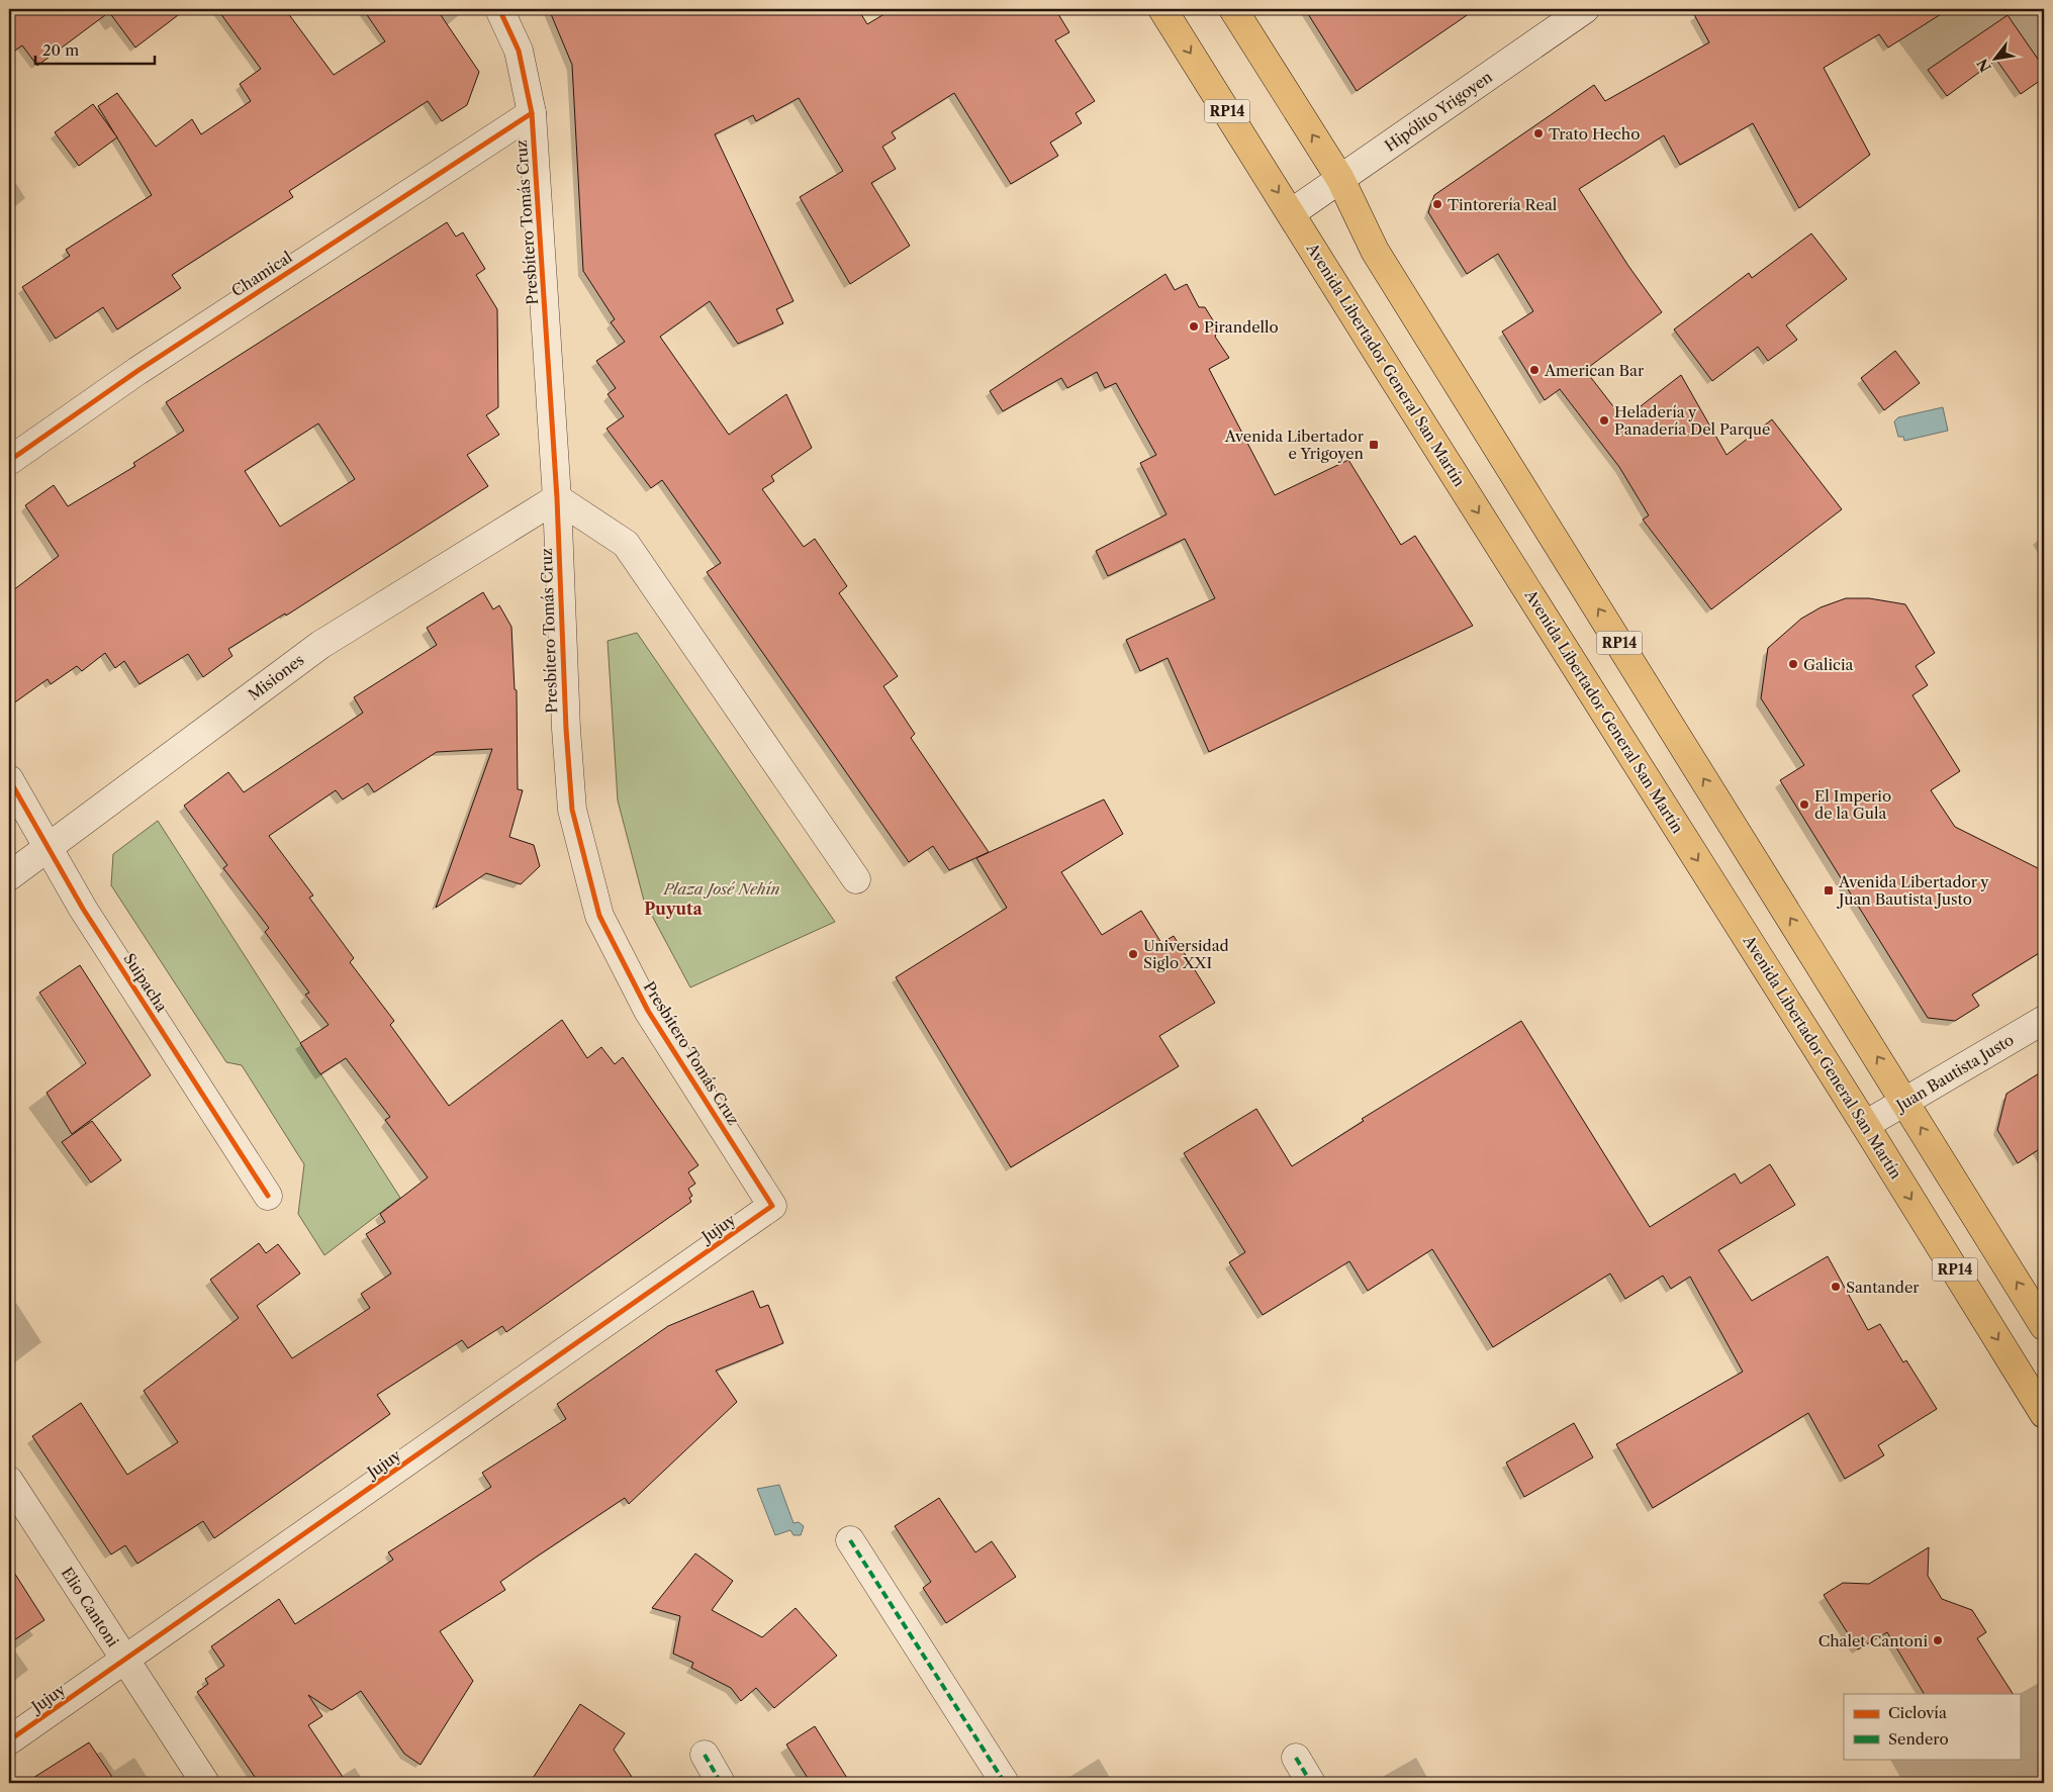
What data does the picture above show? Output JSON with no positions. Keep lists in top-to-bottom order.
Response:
{
  "streets": {
    "main road": ["RP14", "Avenida Libertador General San Martín"],
    "street": [
      "Hipólito Yrigoyen",
      "Presbítero Tomás Cruz",
      "Chamical",
      "Misiones",
      "Suipacha",
      "Juan Bautista Justo",
      "Jujuy",
      "Elio Cantoni"
    ]
  },
  "crossings": [
    ["RP14", "Hipólito Yrigoyen"],
    ["RP14", "Juan Bautista Justo"],
    ["Hipólito Yrigoyen", "Avenida Libertador General San Martín"],
    ["Presbítero Tomás Cruz", "Chamical"],
    ["Presbítero Tomás Cruz", "Misiones"],
    ["Presbítero Tomás Cruz", "Jujuy"],
    ["Avenida Libertador General San Martín", "Juan Bautista Justo"],
    ["Misiones", "Suipacha"],
    ["Jujuy", "Elio Cantoni"]
  ],
  "districts": ["Puyuta"],
  "parks": ["Plaza José Nehín"],
  "places": {
    "other": [
      "Trato Hecho",
      "Tintorería Real",
      "Pirandello",
      "American Bar",
      "Heladería y Panadería Del Parque",
      "Galicia",
      "El Imperio de la Gula",
      "Universidad Siglo XXI",
      "Santander",
      "Chalet Cantoni"
    ],
    "transit": ["Avenida Libertador e Yrigoyen", "Avenida Libertador y Juan Bautista Justo"]
  },
  "legend": ["Ciclovía", "Sendero"],
  "scale_bar": "20 m",
  "north": "bottom left"
}
